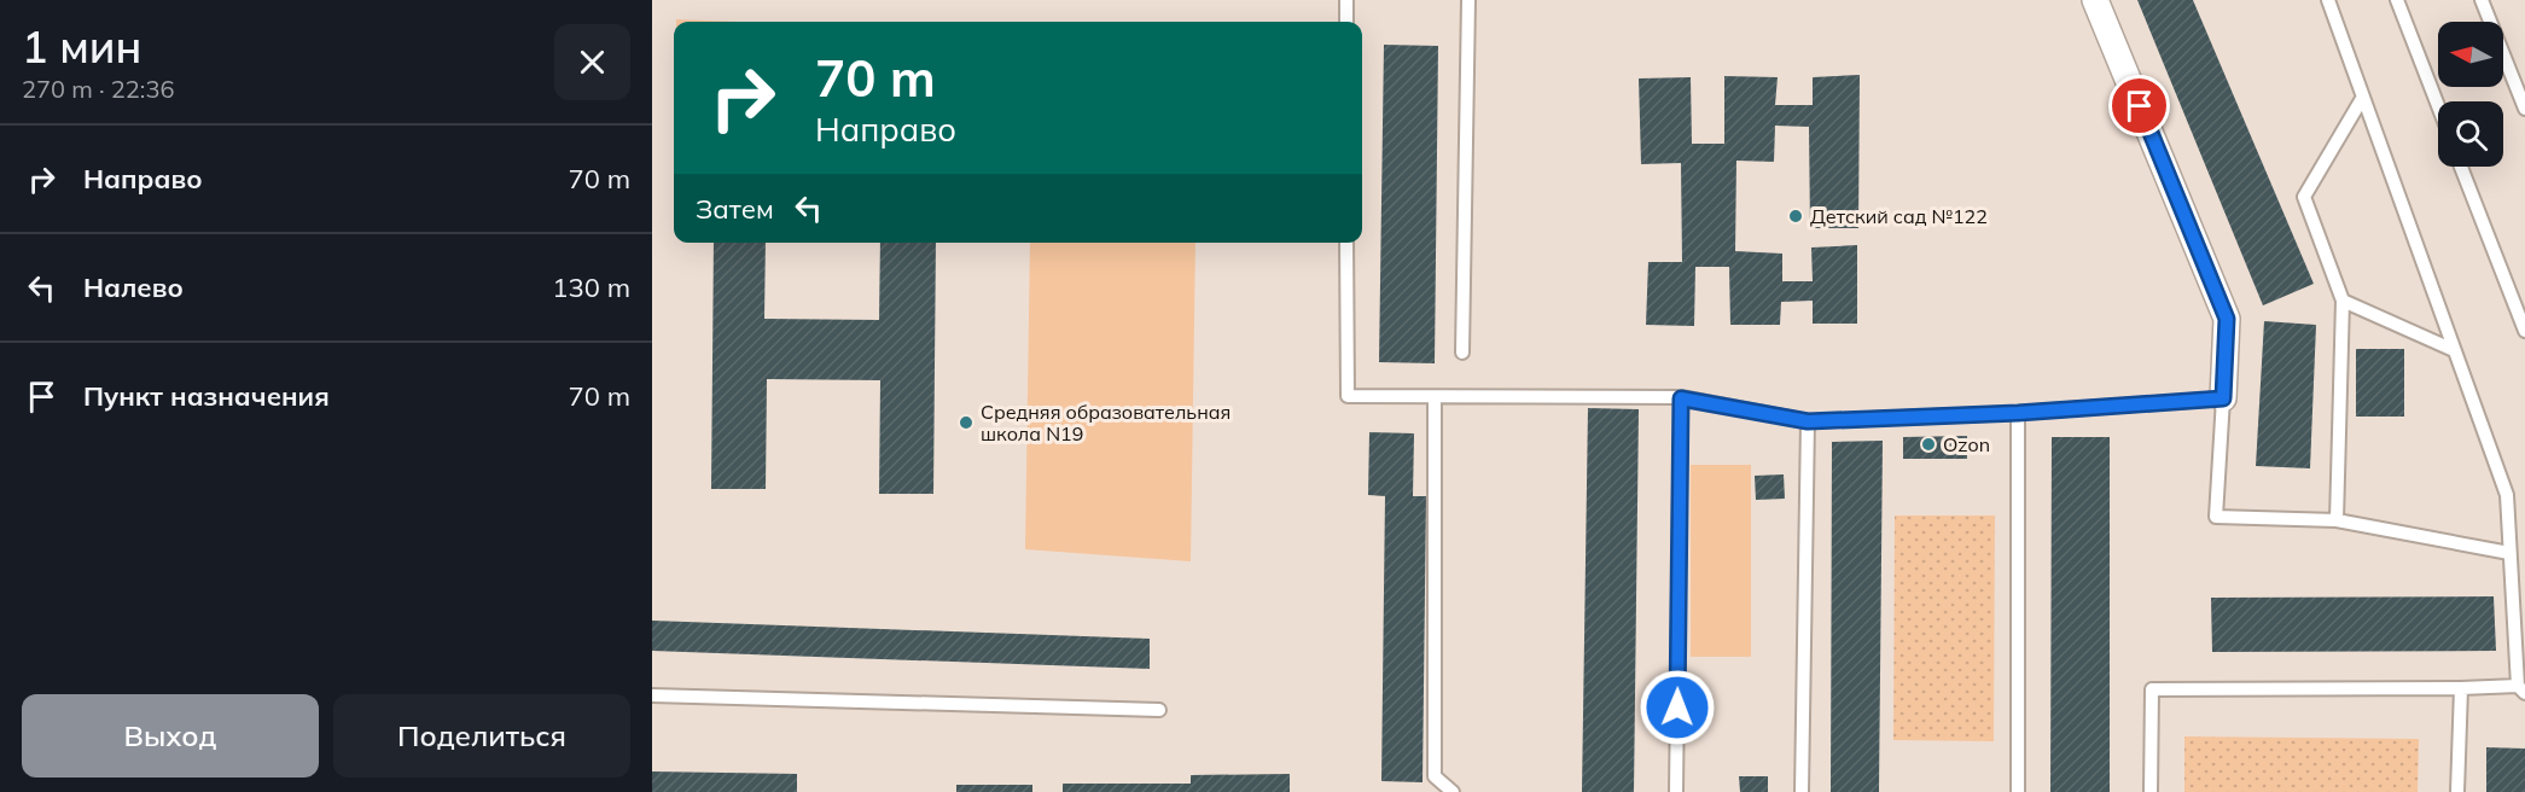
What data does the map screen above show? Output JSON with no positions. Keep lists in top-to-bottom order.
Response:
{
  "places": ["Детский сад №122", "Средняя образовательная школа N19", "Ozon"],
  "north": "left",
  "page": {
    "heading": ["1 мин", "270 m · 22:36"],
    "turn": ["70 m", "Направо"],
    "list": [
      {
        "name": "Направо",
        "value": "70 m"
      },
      {
        "name": "Налево",
        "value": "130 m"
      },
      {
        "name": "Пункт назначения",
        "value": "70 m"
      }
    ],
    "then": "Затем",
    "buttons": ["Выход", "Поделиться"]
  }
}
